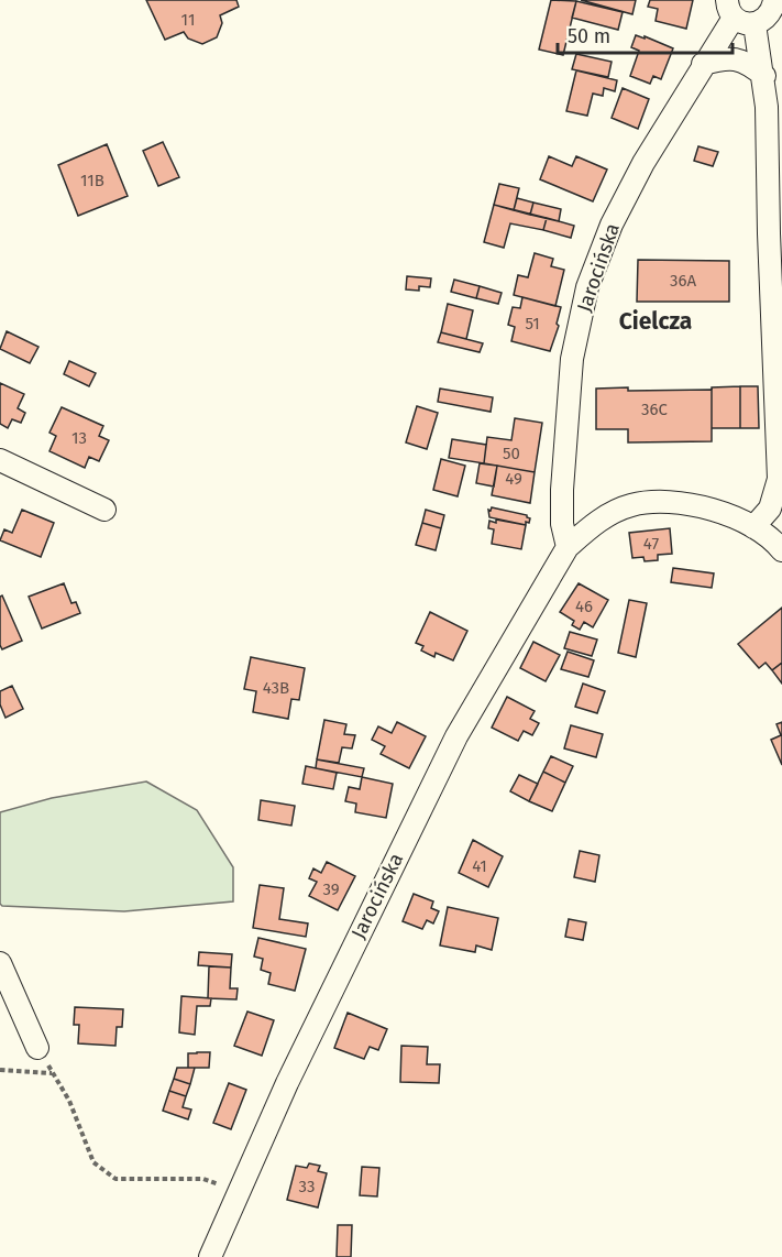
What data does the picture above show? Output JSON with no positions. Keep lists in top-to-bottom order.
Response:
{
  "streets": {
    "street": ["Jarocińska"]
  },
  "districts": ["Cielcza"],
  "house_numbers": [
    "11",
    "11B",
    "36A",
    "51",
    "36C",
    "13",
    "50",
    "49",
    "47",
    "46",
    "43B",
    "41",
    "39",
    "33"
  ],
  "scale_bar": "50 m"
}
